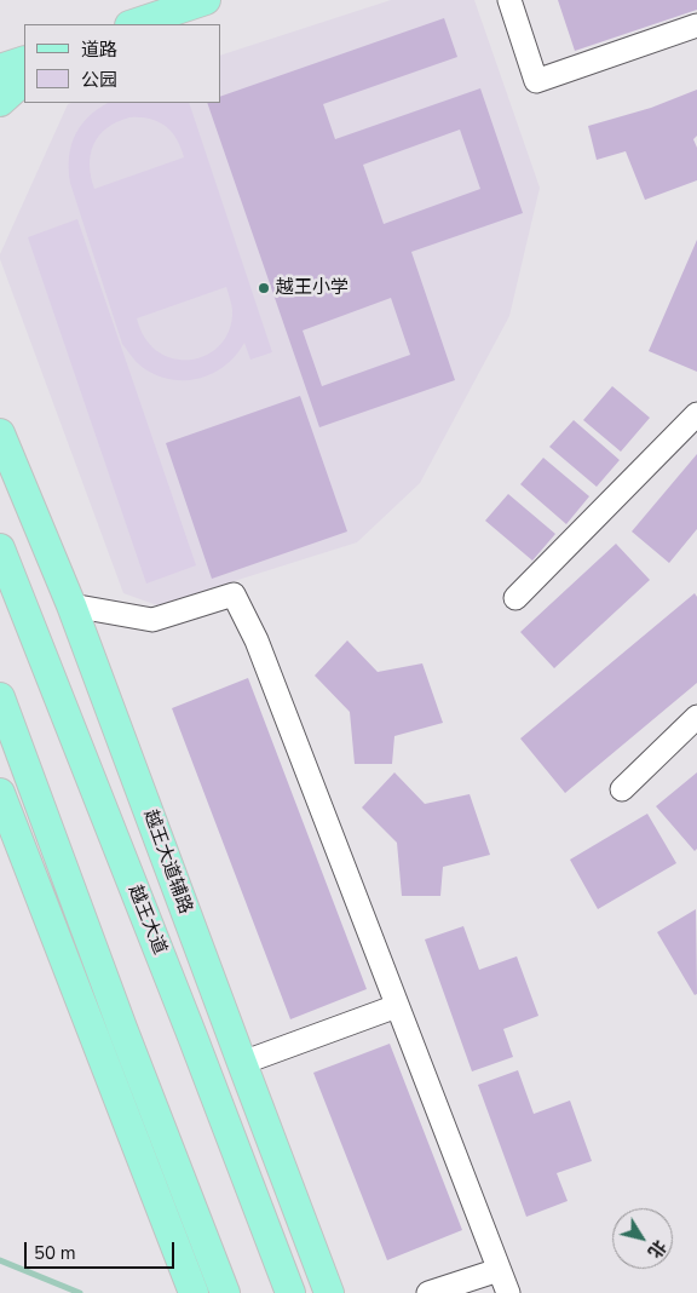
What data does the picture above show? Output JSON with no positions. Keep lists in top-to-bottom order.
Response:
{
  "streets": {
    "main road": ["越王大道辅路", "越王大道"]
  },
  "places": ["越王小学"],
  "legend": ["道路", "公园"],
  "scale_bar": "50 m",
  "north": "bottom right"
}
